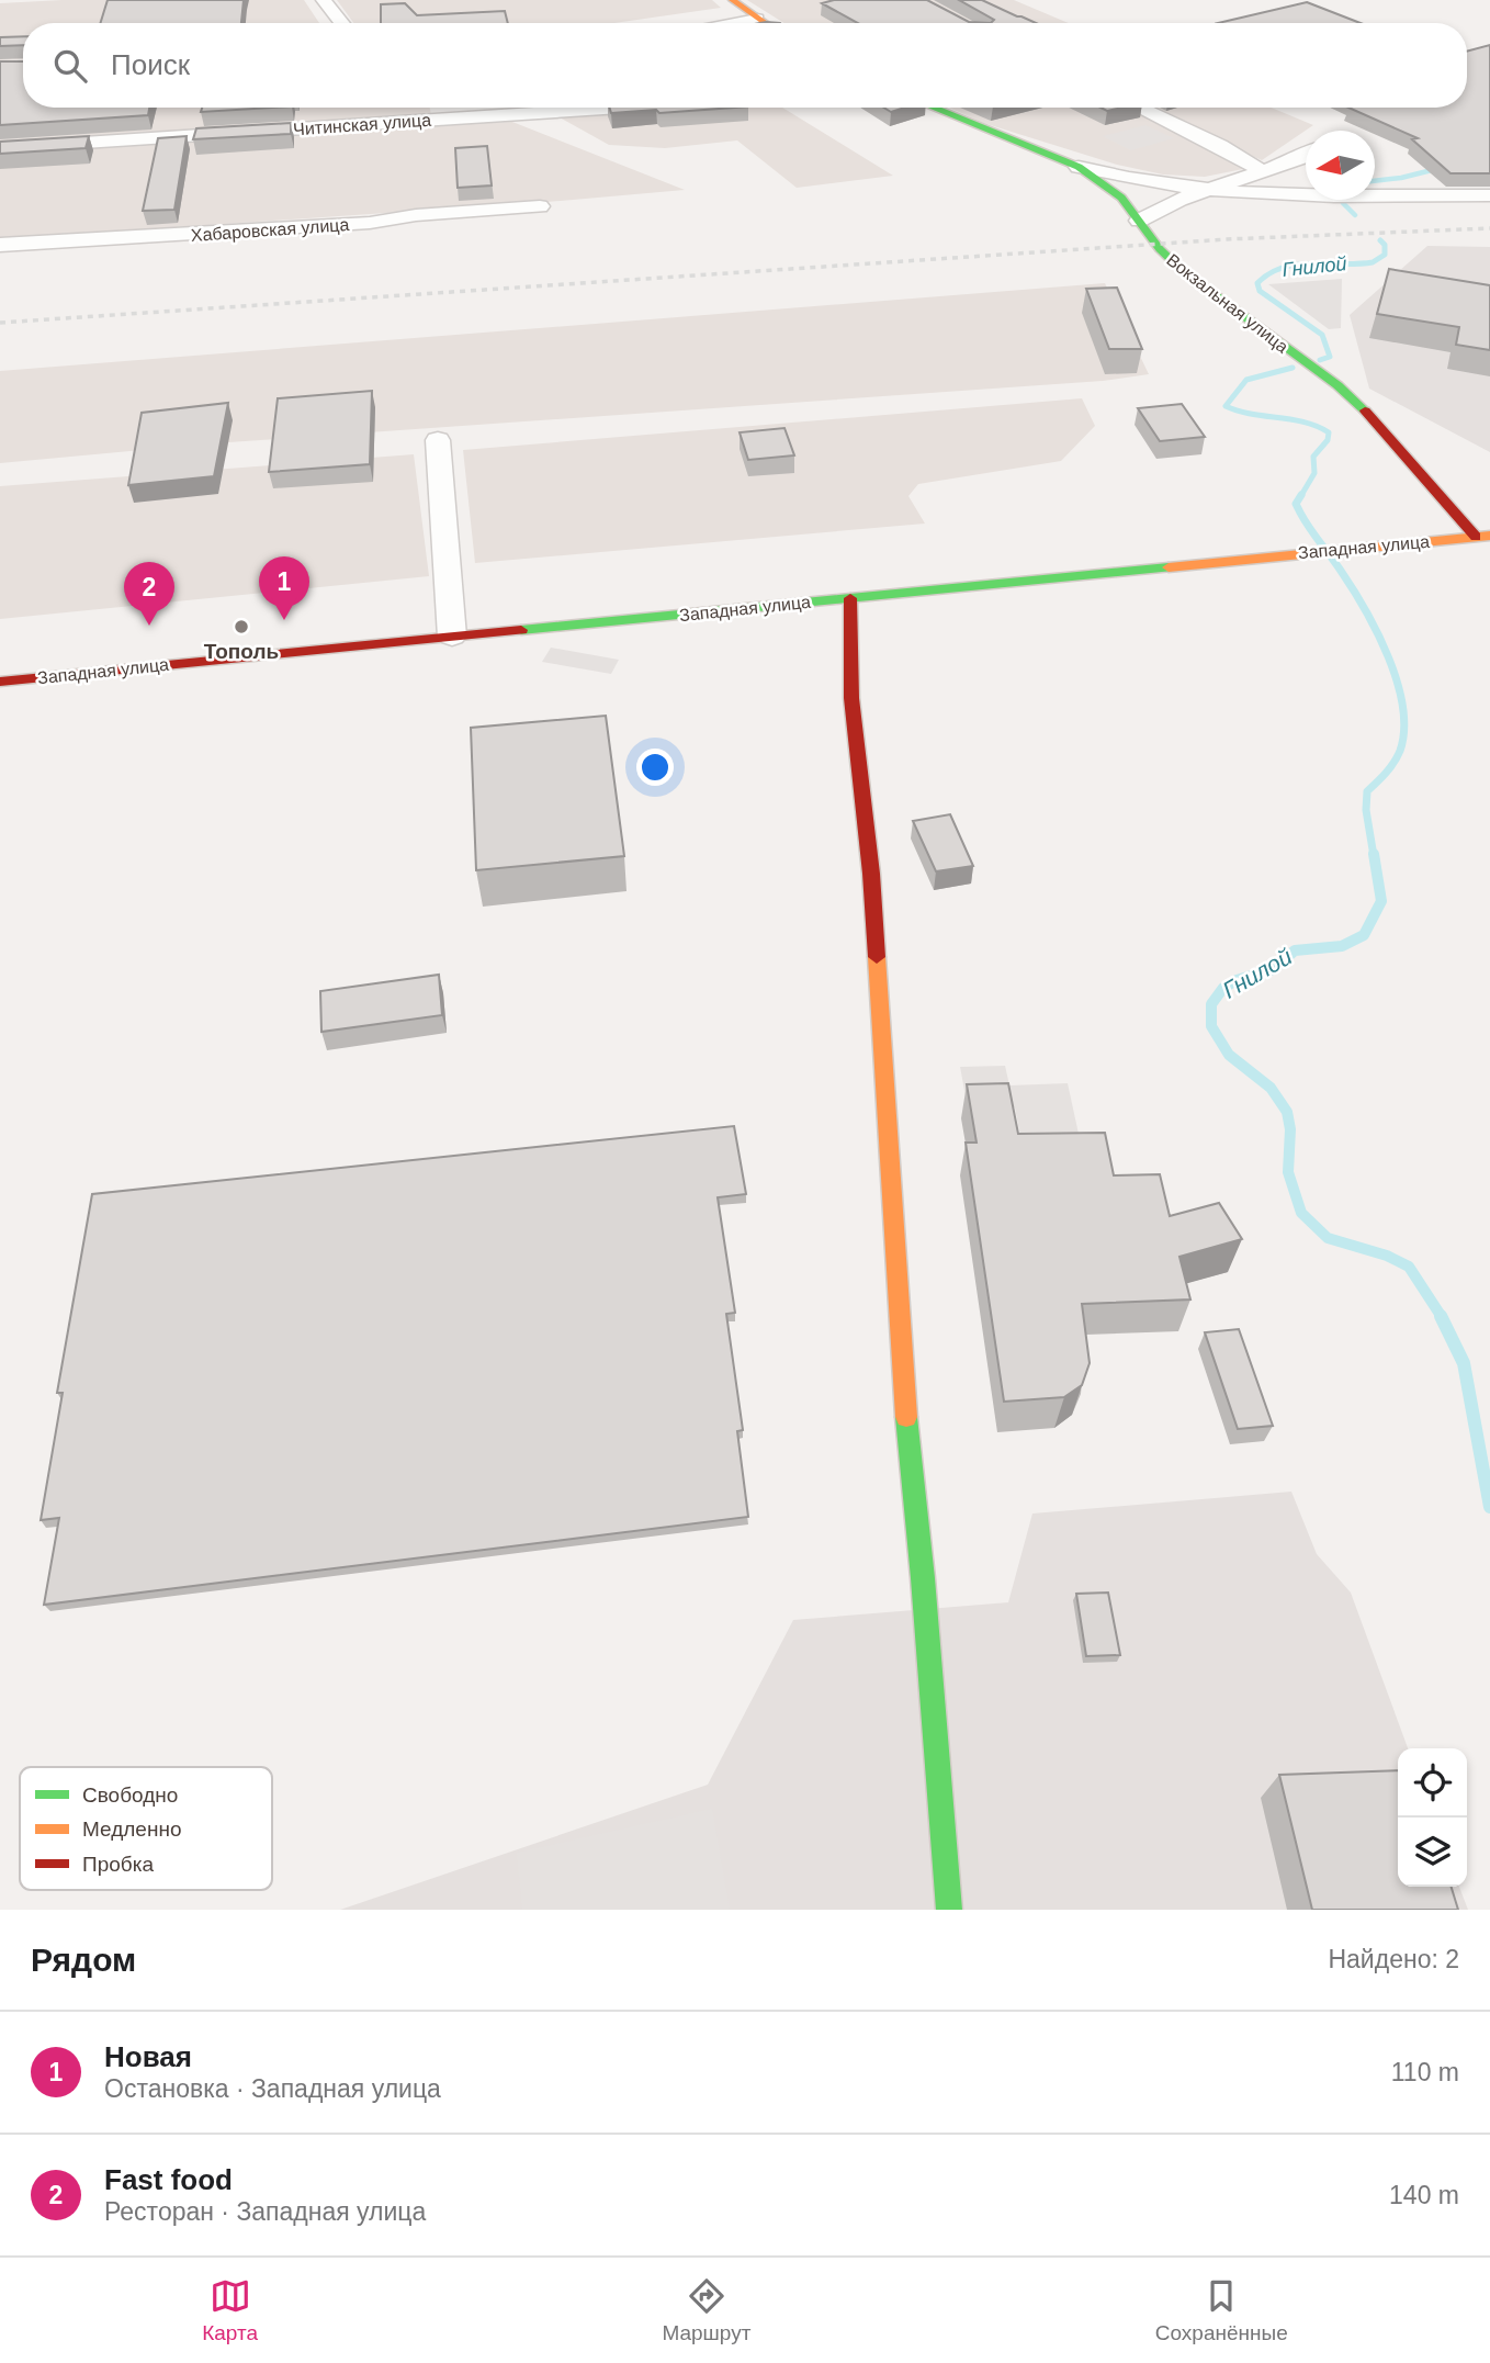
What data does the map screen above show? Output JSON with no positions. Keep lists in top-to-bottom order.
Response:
{
  "streets": {
    "main road": ["Вокзальная улица", "Западная улица"],
    "street": ["Читинская улица", "Хабаровская улица"]
  },
  "crossings": [
    ["Вокзальная улица", "Западная улица"]
  ],
  "water": ["Гнилой"],
  "places": ["Тополь"],
  "legend": ["Свободно", "Медленно", "Пробка"],
  "north": "left",
  "page": {
    "search": "Поиск",
    "pins": ["1", "2"],
    "heading": ["Рядом", "Найдено: 2"],
    "list": [
      {
        "mark": "1",
        "name": "Новая",
        "note": "Остановка · Западная улица",
        "value": "110 m"
      },
      {
        "mark": "2",
        "name": "Fast food",
        "note": "Ресторан · Западная улица",
        "value": "140 m"
      }
    ],
    "nav": ["Карта", "Маршрут", "Сохранённые"]
  }
}
